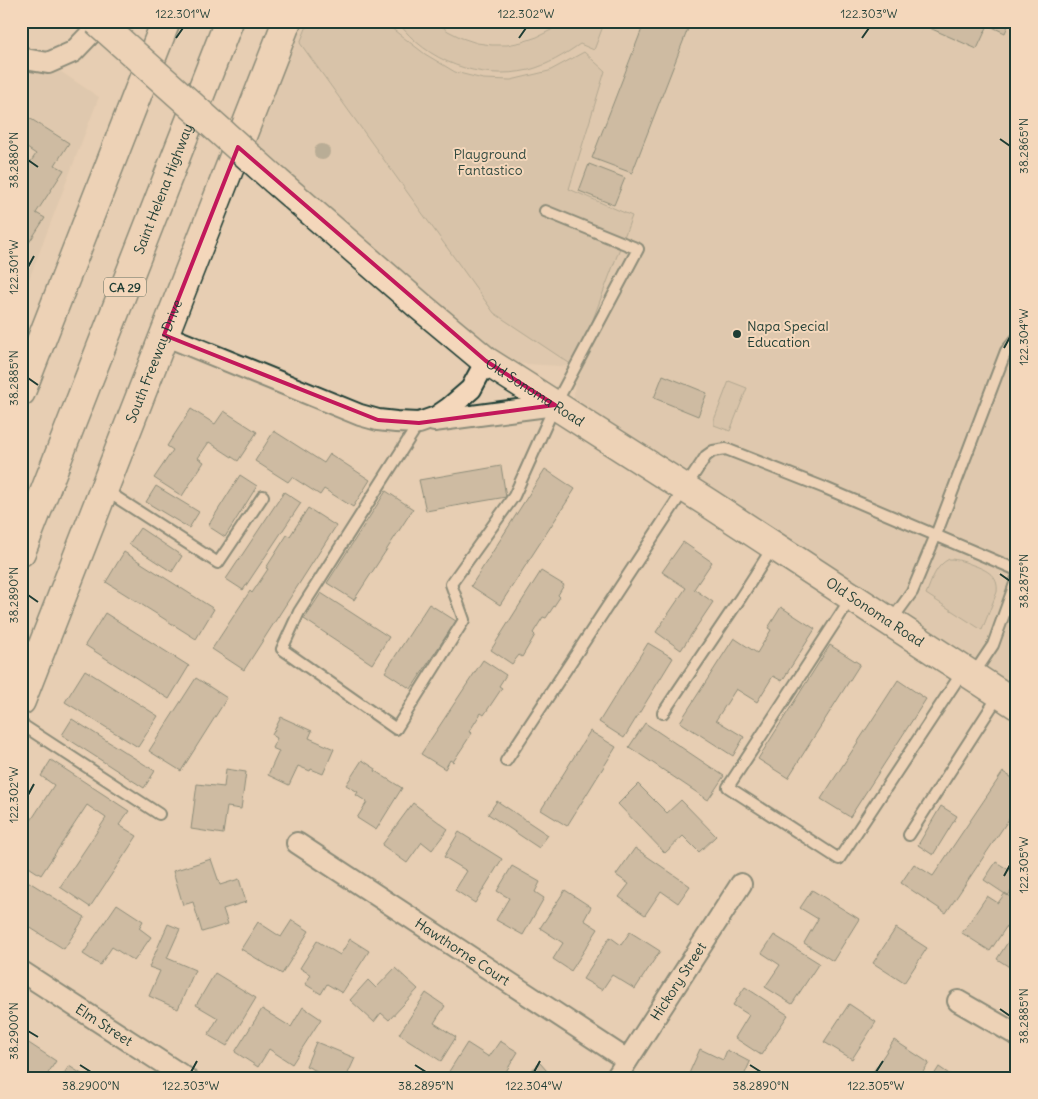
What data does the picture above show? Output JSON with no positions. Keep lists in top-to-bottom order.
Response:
{
  "streets": {
    "main road": [
      "Saint Helena Highway",
      "CA 29",
      "South Freeway Drive",
      "Old Sonoma Road"
    ],
    "street": ["Hawthorne Court", "Hickory Street", "Elm Street"]
  },
  "crossings": [
    ["Hawthorne Court", "Hickory Street"]
  ],
  "parks": ["Playground Fantastico"],
  "places": ["Napa Special Education"],
  "coordinates": [
    "122.301°W",
    "122.302°W",
    "122.303°W",
    "38.2865°N",
    "38.2880°N",
    "122.304°W",
    "38.2885°N",
    "38.2875°N",
    "38.2890°N",
    "122.305°W",
    "38.2900°N",
    "38.2895°N"
  ]
}
